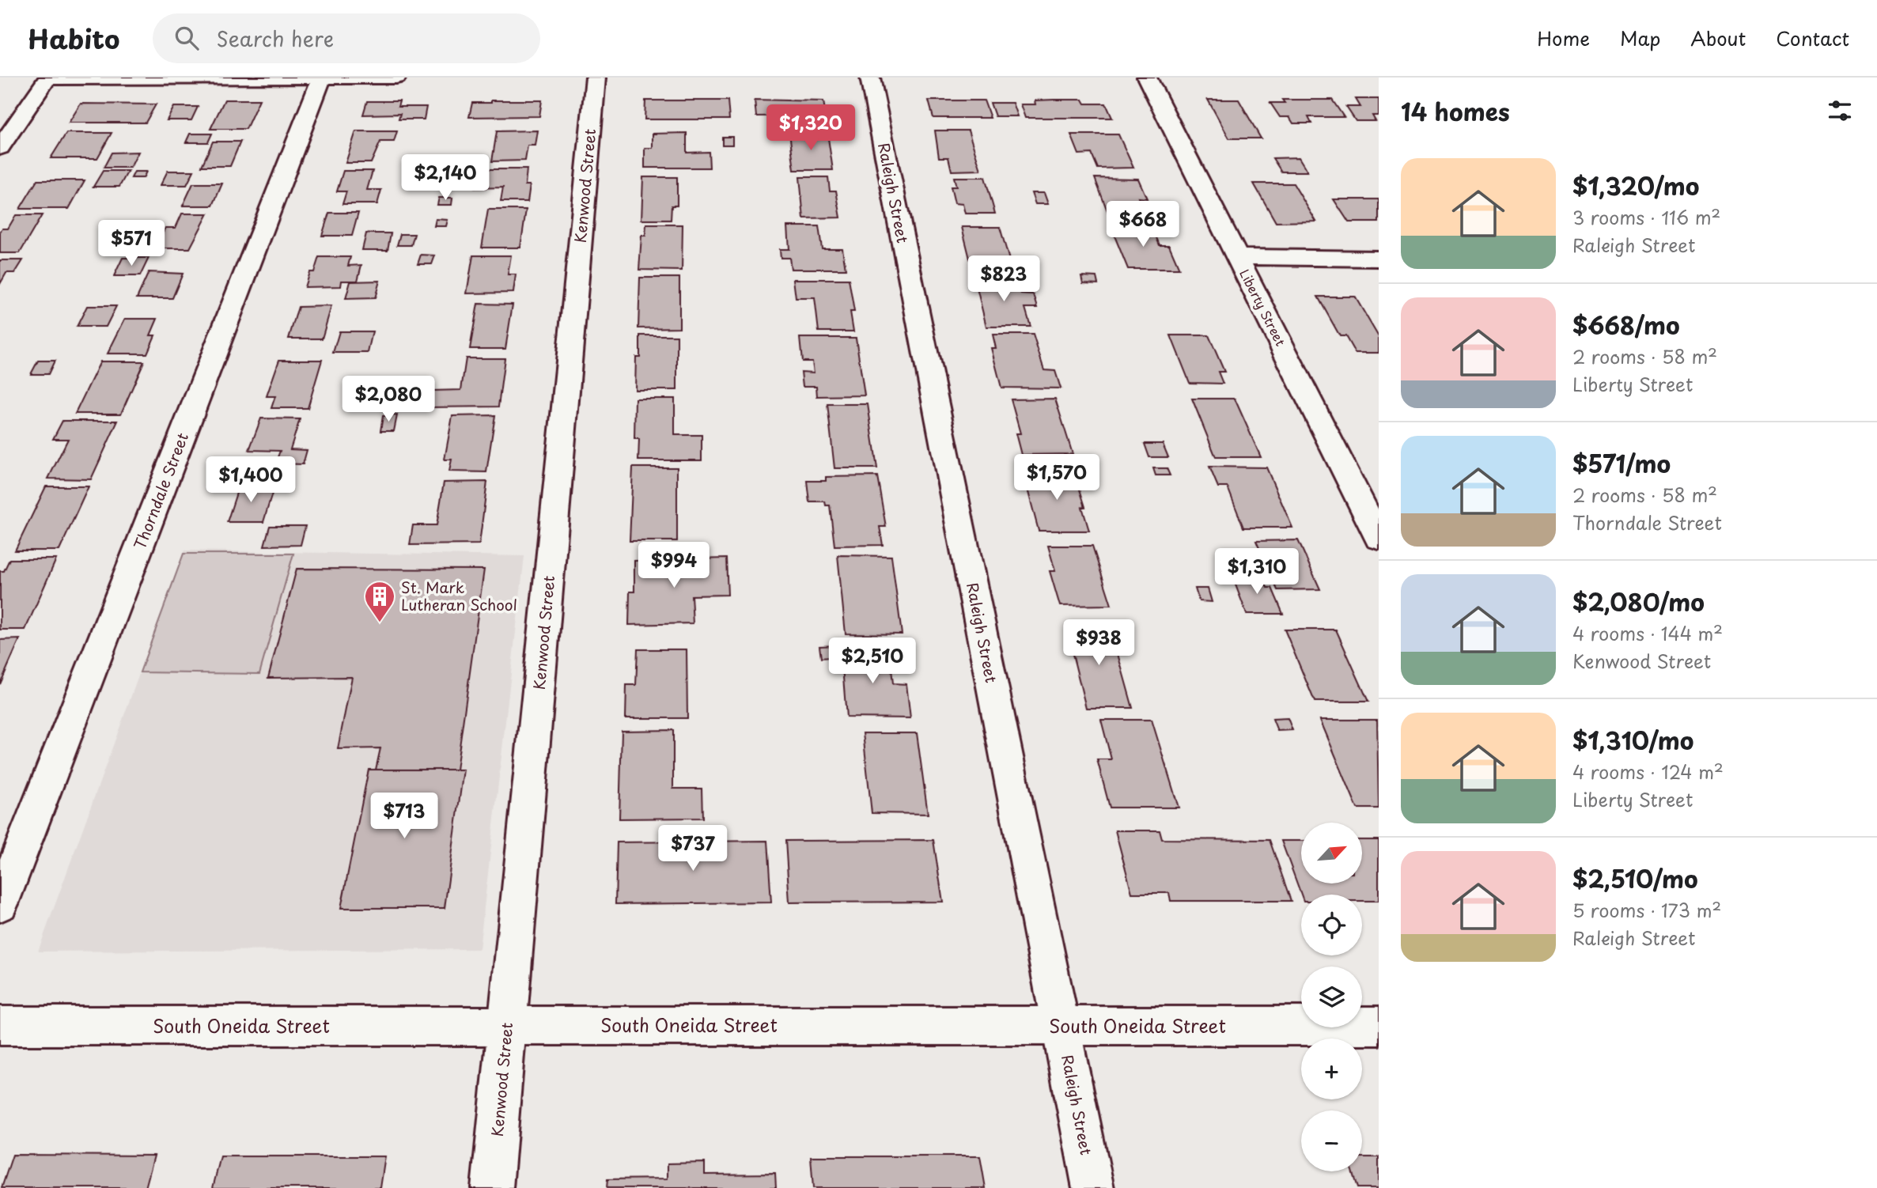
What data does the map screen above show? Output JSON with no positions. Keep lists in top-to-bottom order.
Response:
{
  "streets": {
    "street": [
      "Kenwood Street",
      "Raleigh Street",
      "Liberty Street",
      "Thorndale Street",
      "South Oneida Street"
    ]
  },
  "crossings": [
    ["Kenwood Street", "South Oneida Street"],
    ["Raleigh Street", "South Oneida Street"]
  ],
  "places": {
    "building": ["St. Mark Lutheran School"]
  },
  "north": "top right",
  "page": {
    "header": "Habito",
    "search": "Search here",
    "nav": [
      "Home",
      "Map",
      "About",
      "Contact"
    ],
    "heading": "14 homes",
    "price": [
      "$1,320",
      "$2,140",
      "$668",
      "$571",
      "$823",
      "$2,080",
      "$1,570",
      "$1,400",
      "$994",
      "$1,310",
      "$938",
      "$2,510",
      "$713",
      "$737"
    ],
    "list": [
      {
        "name": "$1,320/mo",
        "note": "3 rooms · 116 m² · Raleigh Street"
      },
      {
        "name": "$668/mo",
        "note": "2 rooms · 58 m² · Liberty Street"
      },
      {
        "name": "$571/mo",
        "note": "2 rooms · 58 m² · Thorndale Street"
      },
      {
        "name": "$2,080/mo",
        "note": "4 rooms · 144 m² · Kenwood Street"
      },
      {
        "name": "$1,310/mo",
        "note": "4 rooms · 124 m² · Liberty Street"
      },
      {
        "name": "$2,510/mo",
        "note": "5 rooms · 173 m² · Raleigh Street"
      }
    ],
    "map_buttons": ["+", "−"]
  }
}
